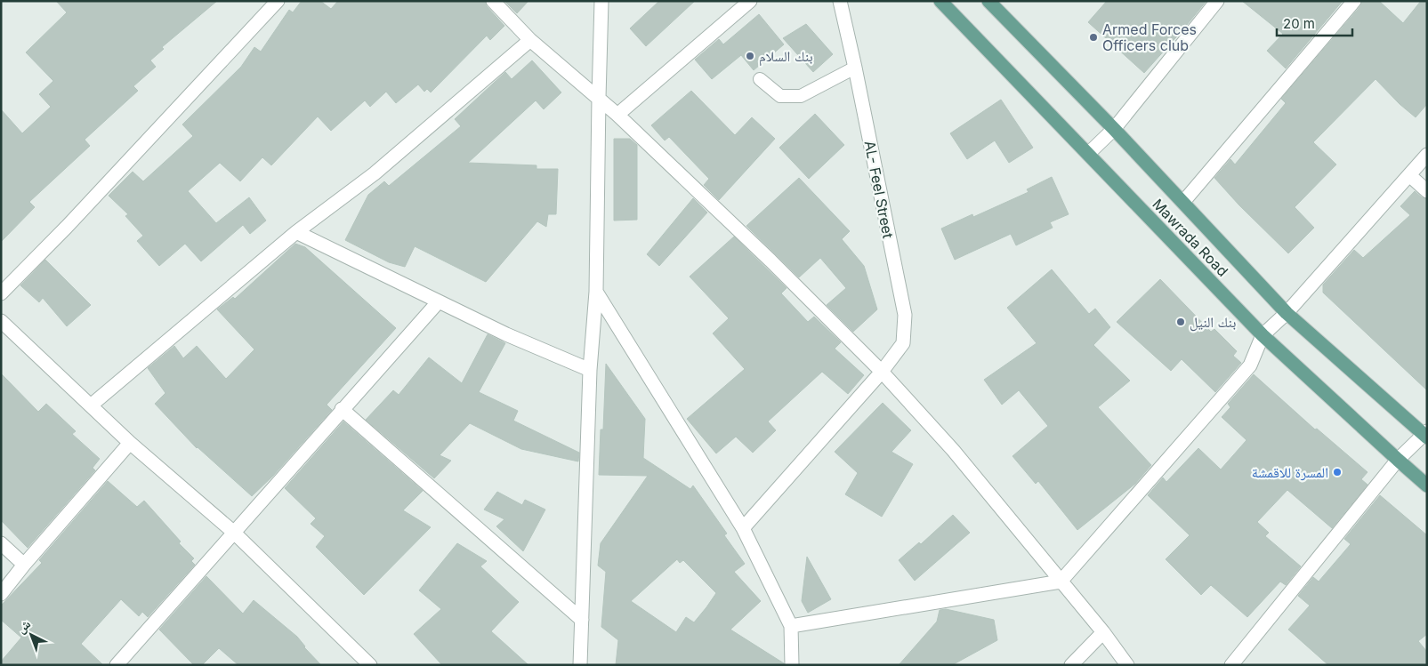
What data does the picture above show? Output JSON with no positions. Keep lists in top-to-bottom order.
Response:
{
  "streets": {
    "main road": ["Mawrada Road"],
    "street": ["AL- Feel Street"]
  },
  "places": [
    "Armed Forces Officers club",
    "بنك السلام",
    "بنك النيل",
    "المسرة للاقمشة"
  ],
  "scale_bar": "20 m",
  "north": "top left"
}
